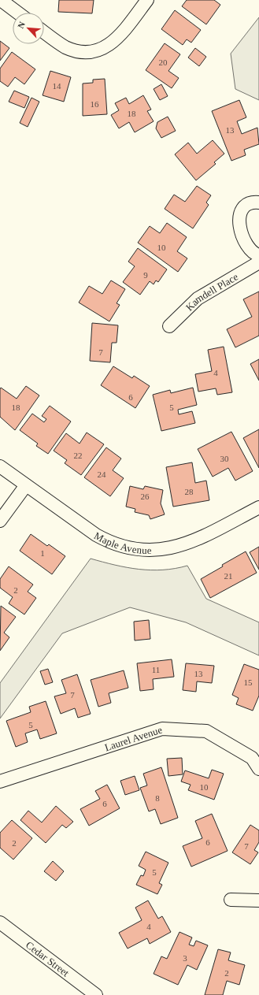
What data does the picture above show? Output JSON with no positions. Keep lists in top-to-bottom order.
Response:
{
  "streets": {
    "street": [
      "Kamdell Place",
      "Maple Avenue",
      "Laurel Avenue",
      "Cedar Street"
    ]
  },
  "house_numbers": [
    "20",
    "14",
    "16",
    "18",
    "13",
    "10",
    "9",
    "7",
    "4",
    "6",
    "18",
    "5",
    "22",
    "30",
    "24",
    "28",
    "26",
    "1",
    "21",
    "2",
    "11",
    "13",
    "15",
    "7",
    "5",
    "10",
    "8",
    "6",
    "6",
    "2",
    "7",
    "5",
    "4",
    "3",
    "2"
  ],
  "north": "top left"
}
